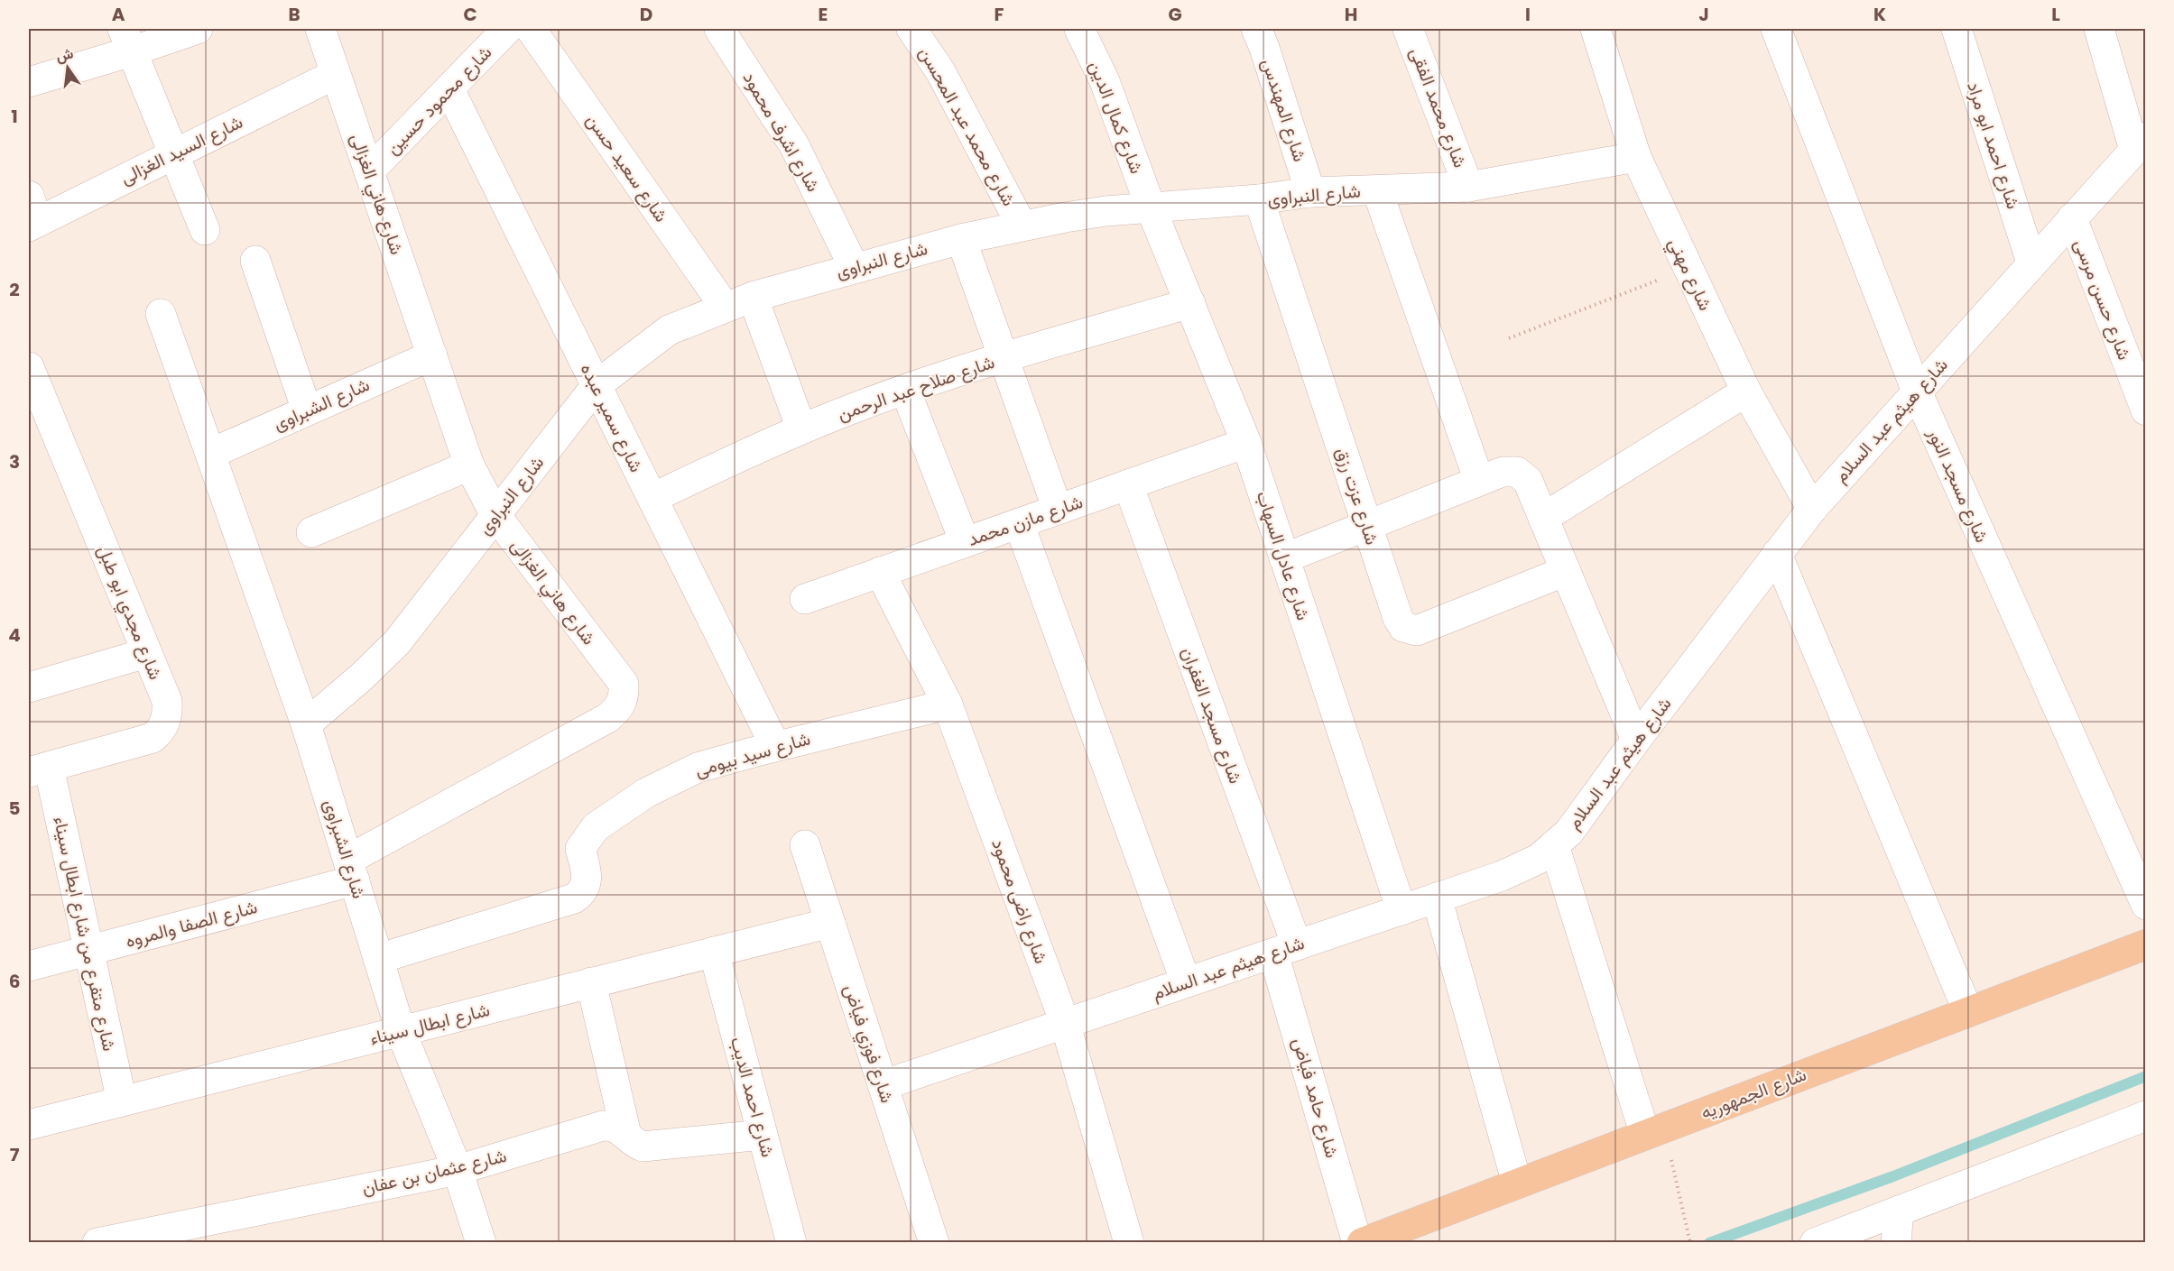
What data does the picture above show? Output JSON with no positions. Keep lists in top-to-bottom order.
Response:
{
  "streets": {
    "main road": ["شارع الجمهوريه"],
    "street": [
      "شارع محمود حسين",
      "شارع محمد الفقى",
      "شارع المهندس",
      "شارع كمال الدين",
      "شارع محمد عبد المحسن",
      "شارع اشرف محمود",
      "شارع احمد ابو مراد",
      "شارع السيد الغزالى",
      "شارع سعيد حسن",
      "شارع هاني الغزالى",
      "شارع النبراوى",
      "شارع مهني",
      "شارع حسن مرسى",
      "شارع صلاح عبد الرحمن",
      "شارع الشبراوى",
      "شارع سمير عبده",
      "شارع هيثم عبد السلام",
      "شارع مسجد النور",
      "شارع عزت رزق",
      "شارع مازن محمد",
      "شارع عادل السهاب",
      "شارع مجدي ابو طبل",
      "شارع مسجد الغفران",
      "شارع سيد بيومى",
      "شارع راضى محمود",
      "شارع الصفا والمروه",
      "شارع متفرع من شارع ابطال سيناء",
      "شارع ابطال سيناء",
      "شارع فوزي فياض",
      "شارع احمد الديب",
      "شارع حامد فياض",
      "شارع عثمان بن عفان"
    ]
  },
  "crossings": [
    ["شارع محمود حسين", "شارع هاني الغزالى"],
    ["شارع محمود حسين", "شارع سمير عبده"],
    ["شارع محمد الفقى", "شارع النبراوى"],
    ["شارع المهندس", "شارع النبراوى"],
    ["شارع كمال الدين", "شارع النبراوى"],
    ["شارع كمال الدين", "شارع عادل السهاب"],
    ["شارع محمد عبد المحسن", "شارع النبراوى"],
    ["شارع اشرف محمود", "شارع النبراوى"],
    ["شارع احمد ابو مراد", "شارع هيثم عبد السلام"],
    ["شارع السيد الغزالى", "شارع هاني الغزالى"],
    ["شارع سعيد حسن", "شارع النبراوى"],
    ["شارع هاني الغزالى", "شارع النبراوى"],
    ["شارع هاني الغزالى", "شارع الشبراوى"],
    ["شارع هاني الغزالى", "شارع الصفا والمروه"],
    ["شارع النبراوى", "شارع مهني"],
    ["شارع النبراوى", "شارع الشبراوى"],
    ["شارع النبراوى", "شارع سمير عبده"],
    ["شارع النبراوى", "شارع عزت رزق"],
    ["شارع النبراوى", "شارع عادل السهاب"],
    ["شارع مهني", "شارع هيثم عبد السلام"],
    ["شارع حسن مرسى", "شارع هيثم عبد السلام"],
    ["شارع صلاح عبد الرحمن", "شارع سمير عبده"],
    ["شارع صلاح عبد الرحمن", "شارع عادل السهاب"],
    ["شارع الشبراوى", "شارع سيد بيومى"],
    ["شارع الشبراوى", "شارع الصفا والمروه"],
    ["شارع الشبراوى", "شارع ابطال سيناء"],
    ["شارع الشبراوى", "شارع عثمان بن عفان"],
    ["شارع سمير عبده", "شارع سيد بيومى"],
    ["شارع هيثم عبد السلام", "شارع مسجد النور"],
    ["شارع هيثم عبد السلام", "شارع عادل السهاب"],
    ["شارع هيثم عبد السلام", "شارع مسجد الغفران"],
    ["شارع هيثم عبد السلام", "شارع راضى محمود"],
    ["شارع هيثم عبد السلام", "شارع فوزي فياض"],
    ["شارع هيثم عبد السلام", "شارع حامد فياض"],
    ["شارع مازن محمد", "شارع عادل السهاب"],
    ["شارع مازن محمد", "شارع مسجد الغفران"],
    ["شارع مازن محمد", "شارع راضى محمود"],
    ["شارع مجدي ابو طبل", "شارع متفرع من شارع ابطال سيناء"],
    ["شارع مسجد الغفران", "شارع حامد فياض"],
    ["شارع سيد بيومى", "شارع راضى محمود"],
    ["شارع الصفا والمروه", "شارع متفرع من شارع ابطال سيناء"],
    ["شارع متفرع من شارع ابطال سيناء", "شارع ابطال سيناء"],
    ["شارع ابطال سيناء", "شارع فوزي فياض"],
    ["شارع ابطال سيناء", "شارع احمد الديب"],
    ["شارع احمد الديب", "شارع عثمان بن عفان"]
  ],
  "north": "top",
  "grid": {
    "columns": [
      "A",
      "B",
      "C",
      "D",
      "E",
      "F",
      "G",
      "H",
      "I",
      "J",
      "K",
      "L"
    ],
    "rows": [
      "1",
      "2",
      "3",
      "4",
      "5",
      "6",
      "7"
    ]
  }
}
